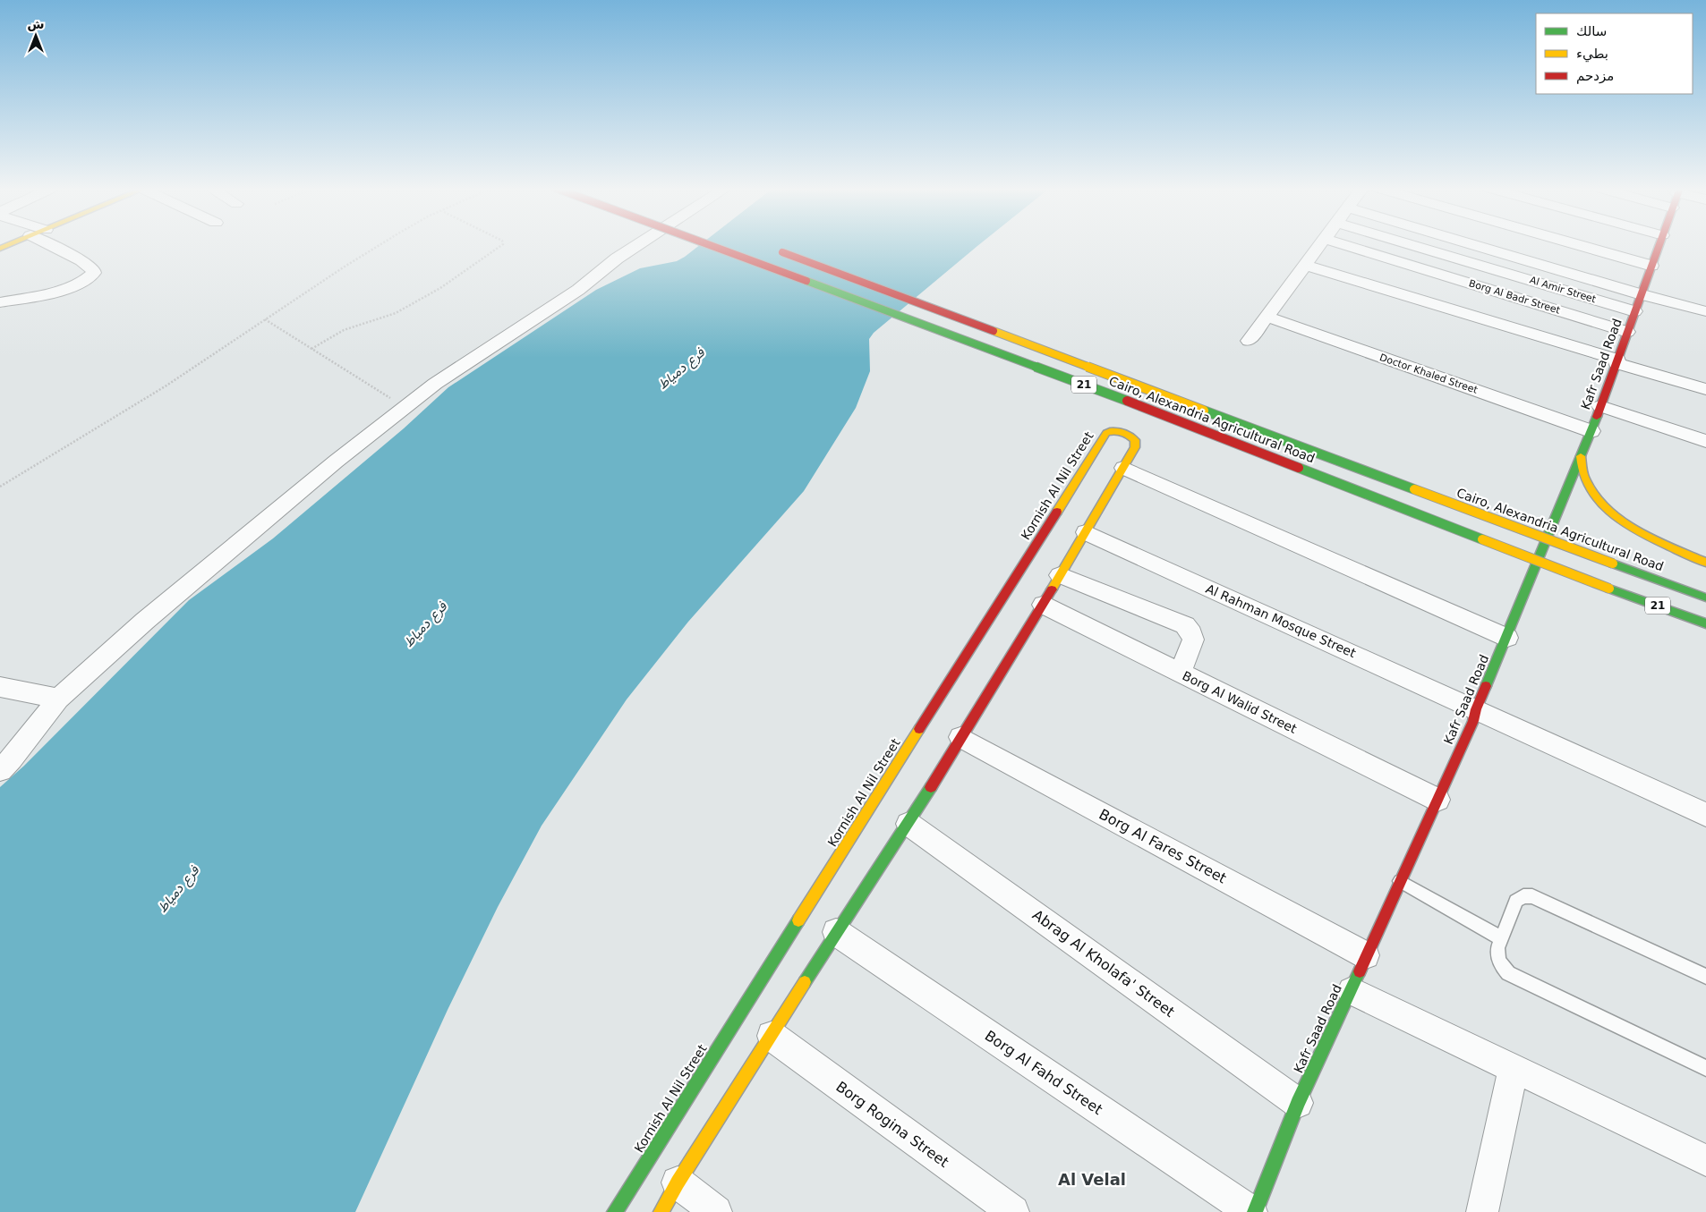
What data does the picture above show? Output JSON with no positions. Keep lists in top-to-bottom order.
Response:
{
  "streets": {
    "main road": [
      "Kafr Saad Road",
      "21",
      "Cairo, Alexandria Agricultural Road",
      "Kornish Al Nil Street"
    ],
    "street": [
      "Al Amir Street",
      "Borg Al Badr Street",
      "Doctor Khaled Street",
      "Al Rahman Mosque Street",
      "Borg Al Walid Street",
      "Borg Al Fares Street",
      "Abrag Al Kholafa' Street",
      "Borg Al Fahd Street",
      "Borg Rogina Street"
    ]
  },
  "crossings": [
    ["Al Amir Street", "Kafr Saad Road"],
    ["Borg Al Badr Street", "Kafr Saad Road"],
    ["Kafr Saad Road", "Doctor Khaled Street"],
    ["Kafr Saad Road", "Al Rahman Mosque Street"],
    ["Kafr Saad Road", "Borg Al Walid Street"],
    ["Kafr Saad Road", "Borg Al Fares Street"],
    ["Kafr Saad Road", "Abrag Al Kholafa' Street"],
    ["Kornish Al Nil Street", "Al Rahman Mosque Street"],
    ["Kornish Al Nil Street", "Borg Al Walid Street"],
    ["Kornish Al Nil Street", "Borg Al Fares Street"],
    ["Kornish Al Nil Street", "Abrag Al Kholafa' Street"],
    ["Kornish Al Nil Street", "Borg Al Fahd Street"],
    ["Kornish Al Nil Street", "Borg Rogina Street"]
  ],
  "districts": ["Al Velal"],
  "water": ["فرع دمياط"],
  "legend": ["سالك", "بطيء", "مزدحم"],
  "north": "top"
}
